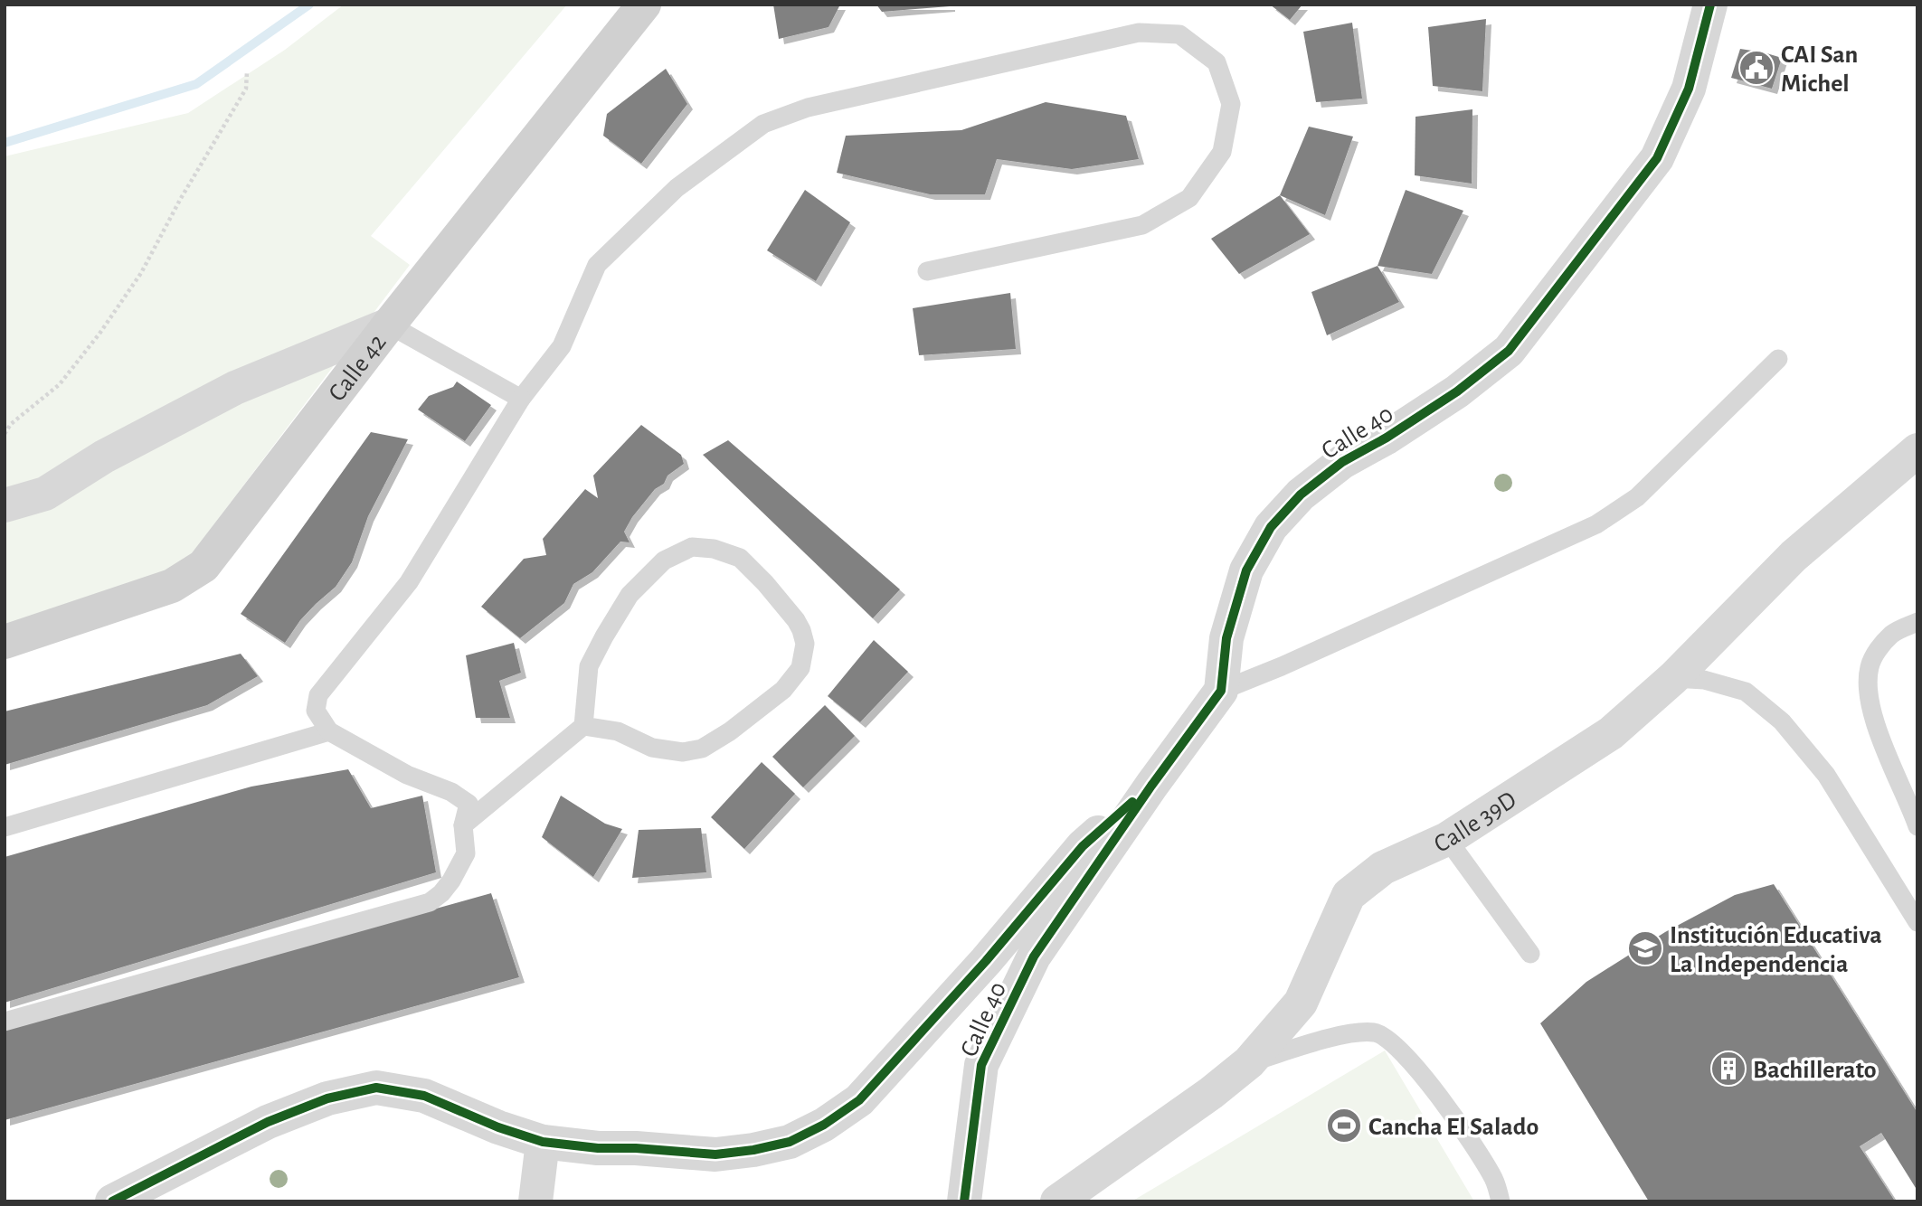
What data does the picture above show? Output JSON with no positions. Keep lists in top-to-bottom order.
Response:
{
  "streets": {
    "street": ["Calle 42", "Calle 40", "Calle 39D"]
  },
  "places": {
    "public building": ["CAI San Michel"],
    "school or university": ["Institución Educativa La Independencia"],
    "building": ["Bachillerato"],
    "sports": ["Cancha El Salado"]
  }
}
